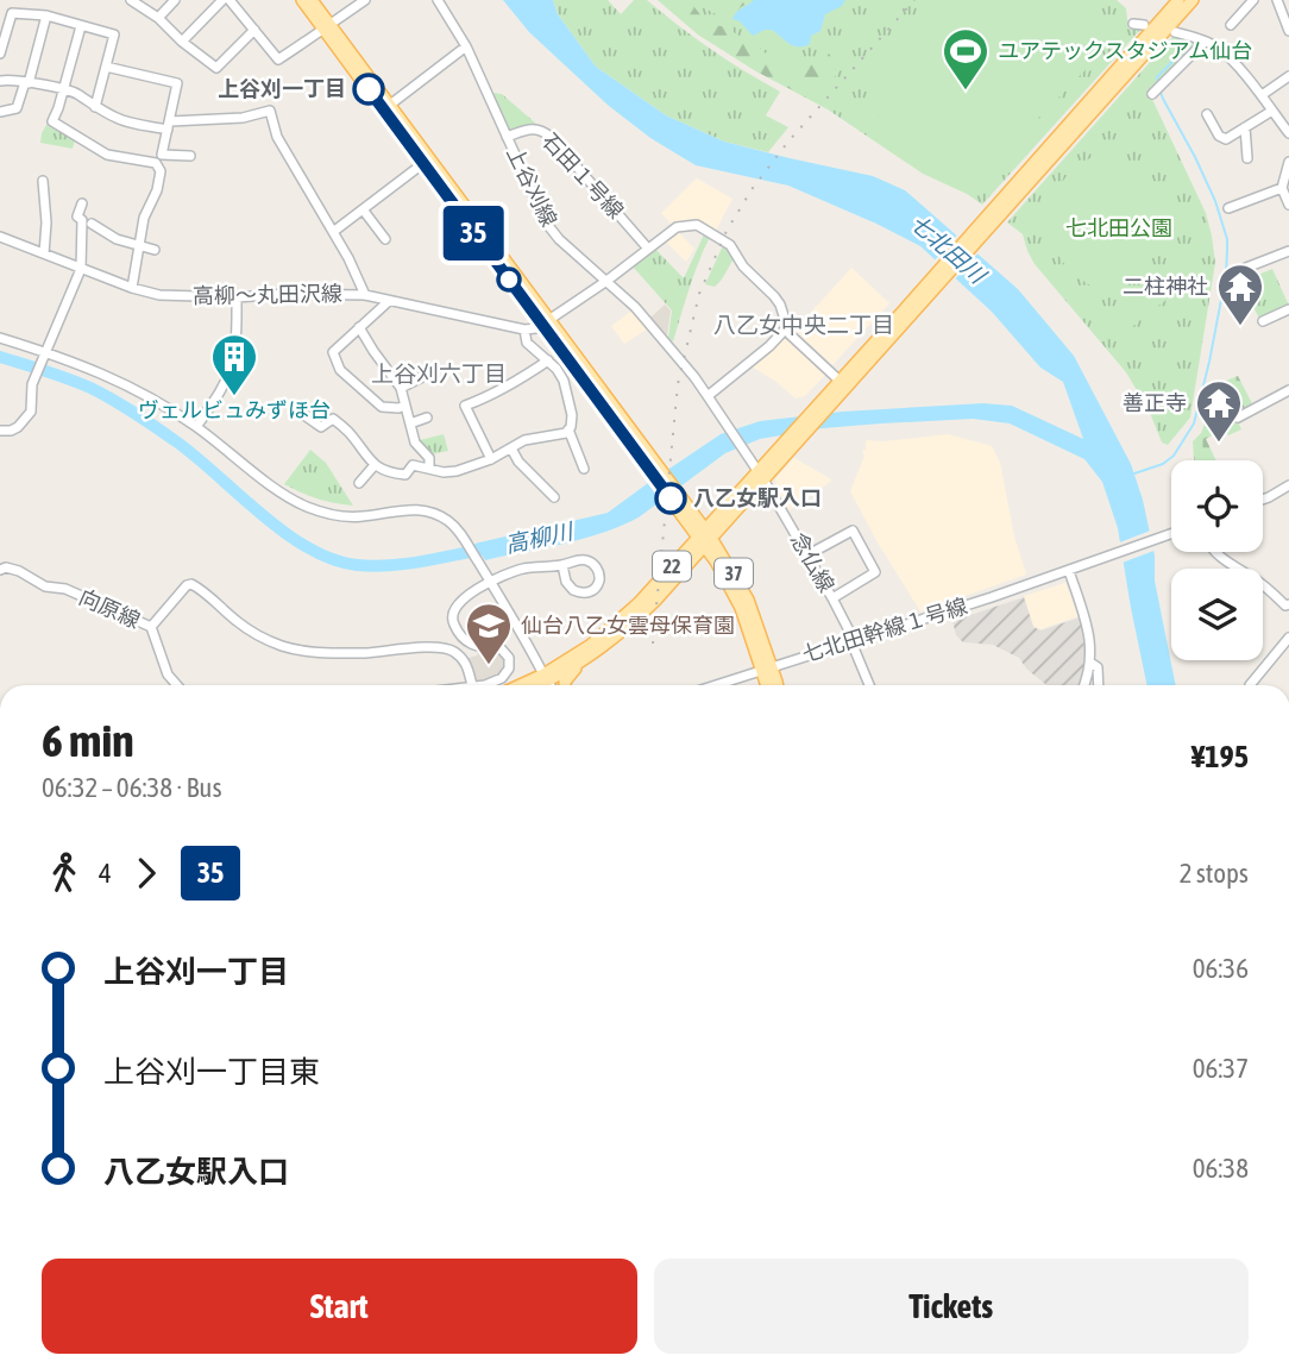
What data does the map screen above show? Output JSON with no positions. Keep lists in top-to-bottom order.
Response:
{
  "streets": {
    "main road": ["22", "37"],
    "street": [
      "石田１号線",
      "上谷刈線",
      "高柳～丸田沢線",
      "念仏線",
      "向原線",
      "七北田幹線１号線"
    ]
  },
  "crossings": [
    ["石田１号線", "上谷刈線"],
    ["上谷刈線", "念仏線"],
    ["高柳～丸田沢線", "37"],
    ["念仏線", "22"],
    ["念仏線", "七北田幹線１号線"],
    ["22", "37"],
    ["37", "七北田幹線１号線"]
  ],
  "districts": ["八乙女中央二丁目", "上谷刈六丁目"],
  "water": ["七北田川", "高柳川"],
  "parks": ["七北田公園"],
  "places": {
    "other": ["上谷刈一丁目", "八乙女駅入口"],
    "sports": ["ユアテックスタジアム仙台"],
    "temple": ["二柱神社", "善正寺"],
    "building": ["ヴェルビュみずほ台"],
    "school or university": ["仙台八乙女雲母保育園"]
  },
  "lines": ["bus line 35"],
  "page": {
    "on_map": "35",
    "heading": ["6 min", "06:32 – 06:38 · Bus", "¥195"],
    "legs": ["4", "35", "2 stops"],
    "list": [
      {
        "name": "上谷刈一丁目",
        "value": "06:36"
      },
      {
        "name": "上谷刈一丁目東",
        "value": "06:37"
      },
      {
        "name": "八乙女駅入口",
        "value": "06:38"
      }
    ],
    "buttons": ["Start", "Tickets"]
  }
}
